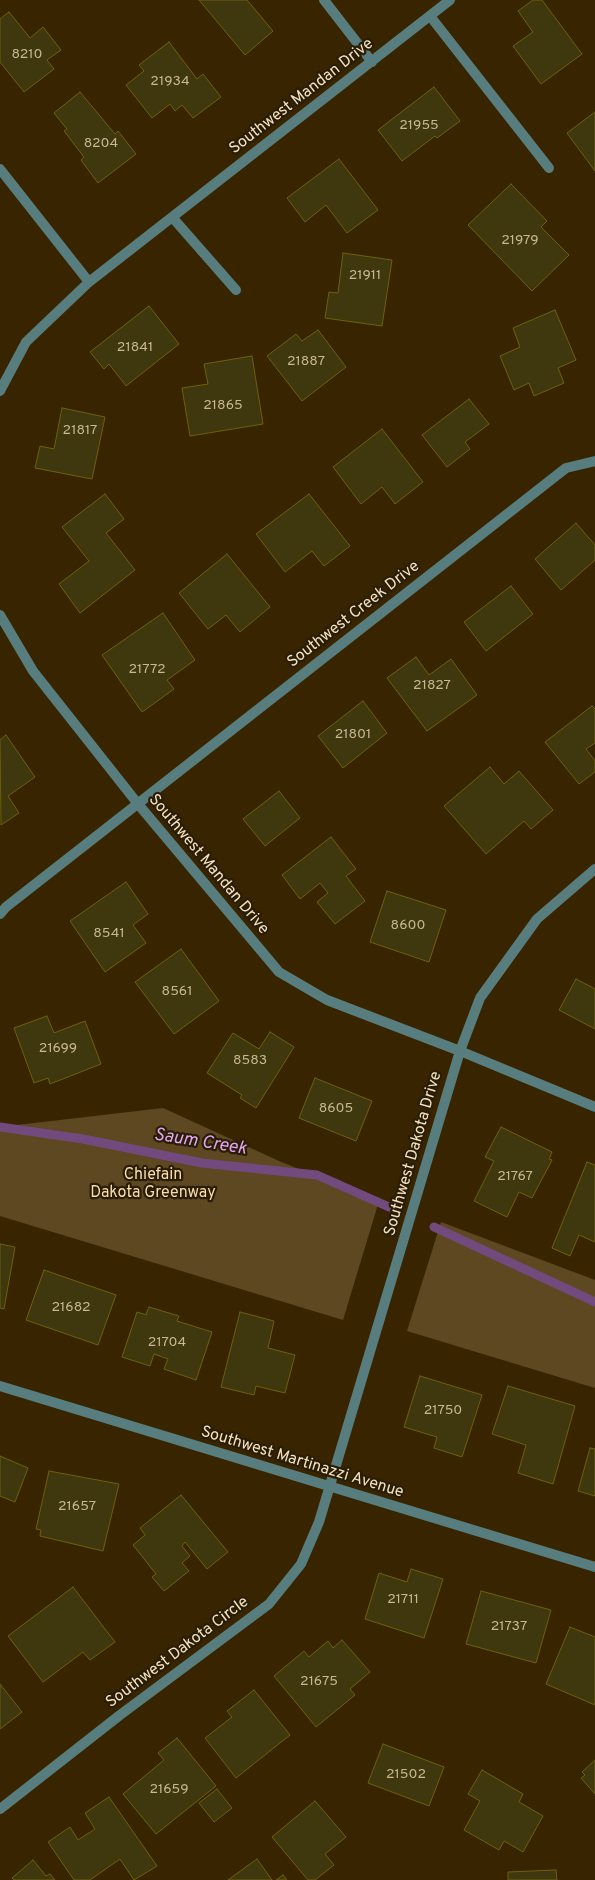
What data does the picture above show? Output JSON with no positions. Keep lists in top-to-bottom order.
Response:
{
  "streets": {
    "street": [
      "Southwest Mandan Drive",
      "Southwest Creek Drive",
      "Southwest Dakota Drive",
      "Southwest Martinazzi Avenue",
      "Southwest Dakota Circle"
    ]
  },
  "crossings": [
    ["Southwest Mandan Drive", "Southwest Creek Drive"],
    ["Southwest Mandan Drive", "Southwest Dakota Drive"],
    ["Southwest Dakota Drive", "Southwest Martinazzi Avenue"],
    ["Southwest Dakota Drive", "Southwest Dakota Circle"],
    ["Southwest Martinazzi Avenue", "Southwest Dakota Circle"]
  ],
  "water": ["Saum Creek"],
  "parks": ["Chiefain Dakota Greenway"],
  "house_numbers": [
    "8210",
    "21934",
    "21955",
    "8204",
    "21979",
    "21911",
    "21841",
    "21887",
    "21865",
    "21817",
    "21772",
    "21827",
    "21801",
    "8600",
    "8541",
    "8561",
    "21699",
    "8583",
    "8605",
    "21767",
    "21682",
    "21704",
    "21750",
    "21657",
    "21711",
    "21737",
    "21675",
    "21502",
    "21659"
  ]
}
